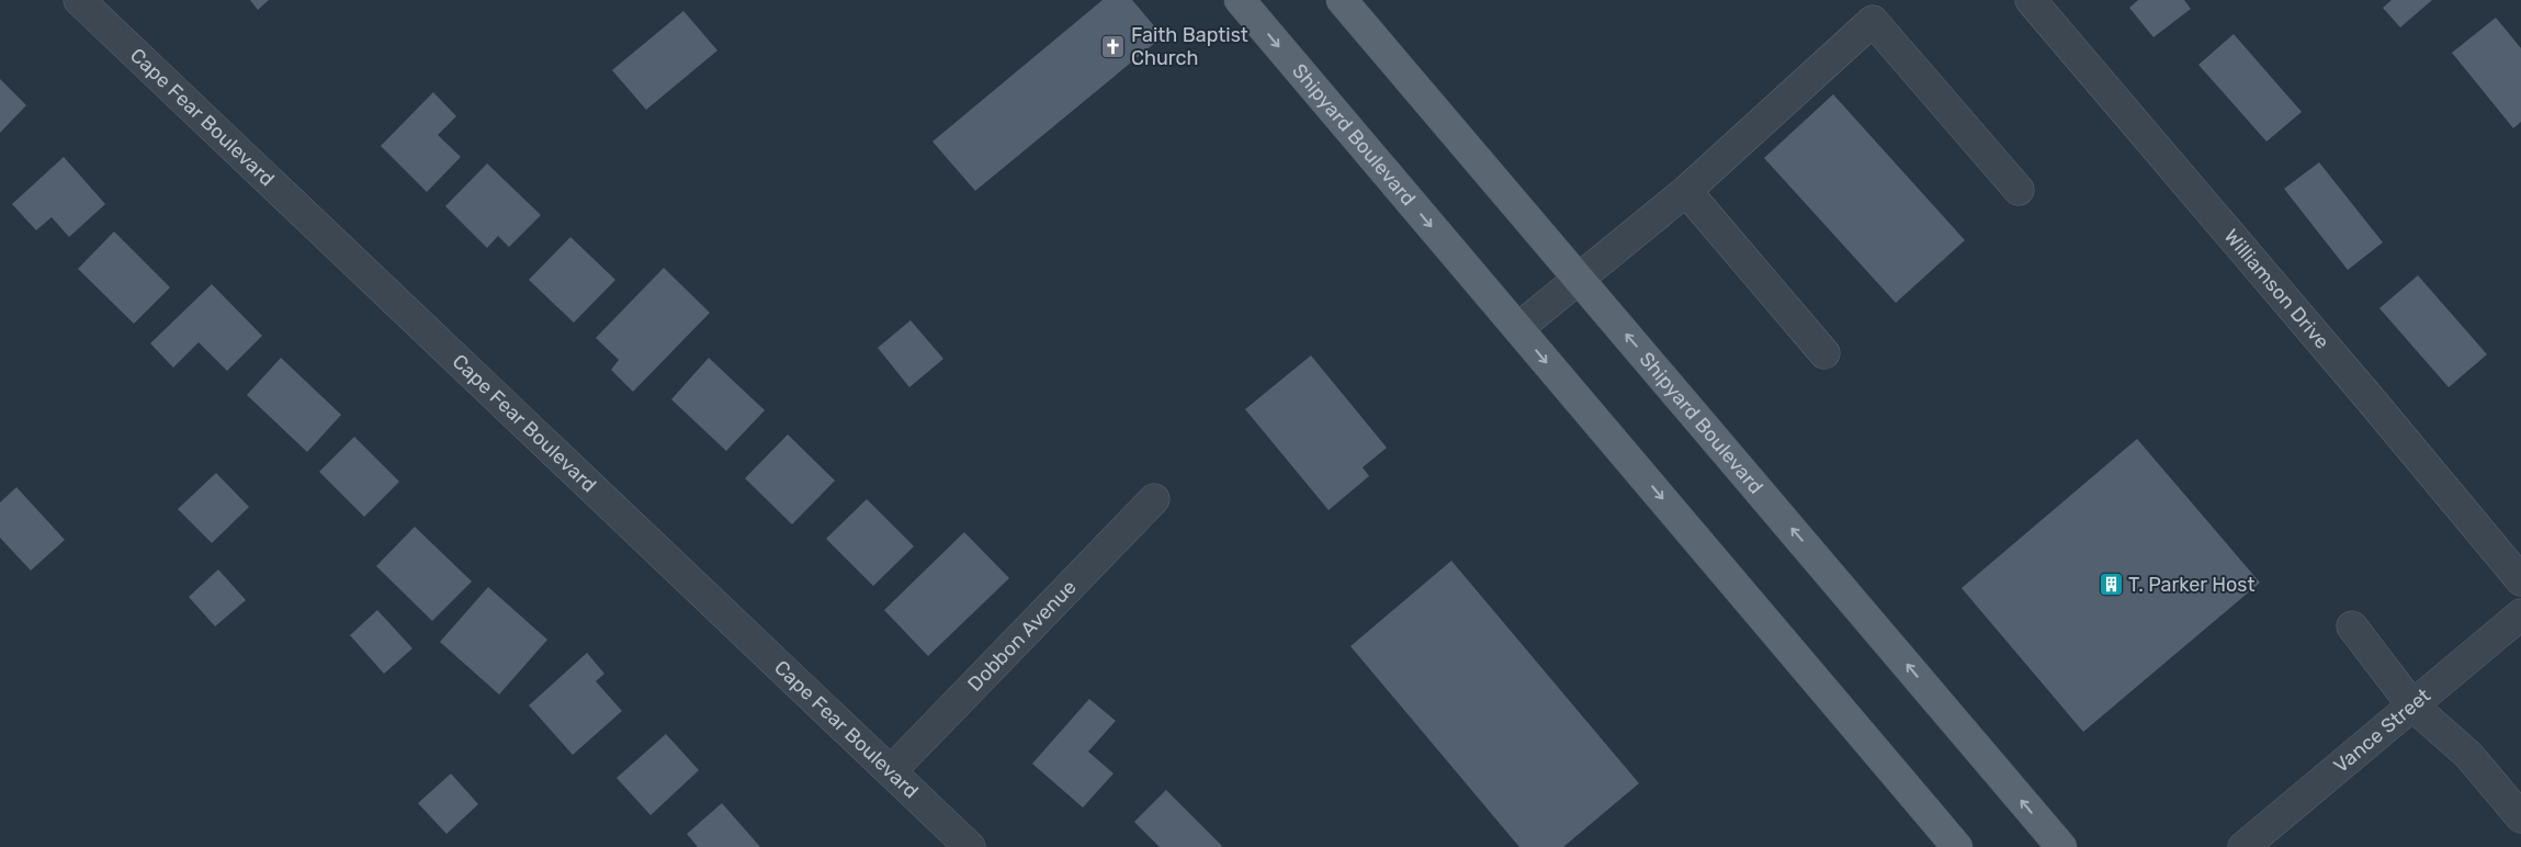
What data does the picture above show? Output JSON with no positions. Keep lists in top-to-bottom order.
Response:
{
  "streets": {
    "main road": ["Shipyard Boulevard"],
    "street": [
      "Cape Fear Boulevard",
      "Williamson Drive",
      "Dobbon Avenue",
      "Vance Street"
    ]
  },
  "crossings": [
    ["Cape Fear Boulevard", "Dobbon Avenue"]
  ],
  "places": {
    "church": ["Faith Baptist Church"],
    "building": ["T. Parker Host"]
  }
}
